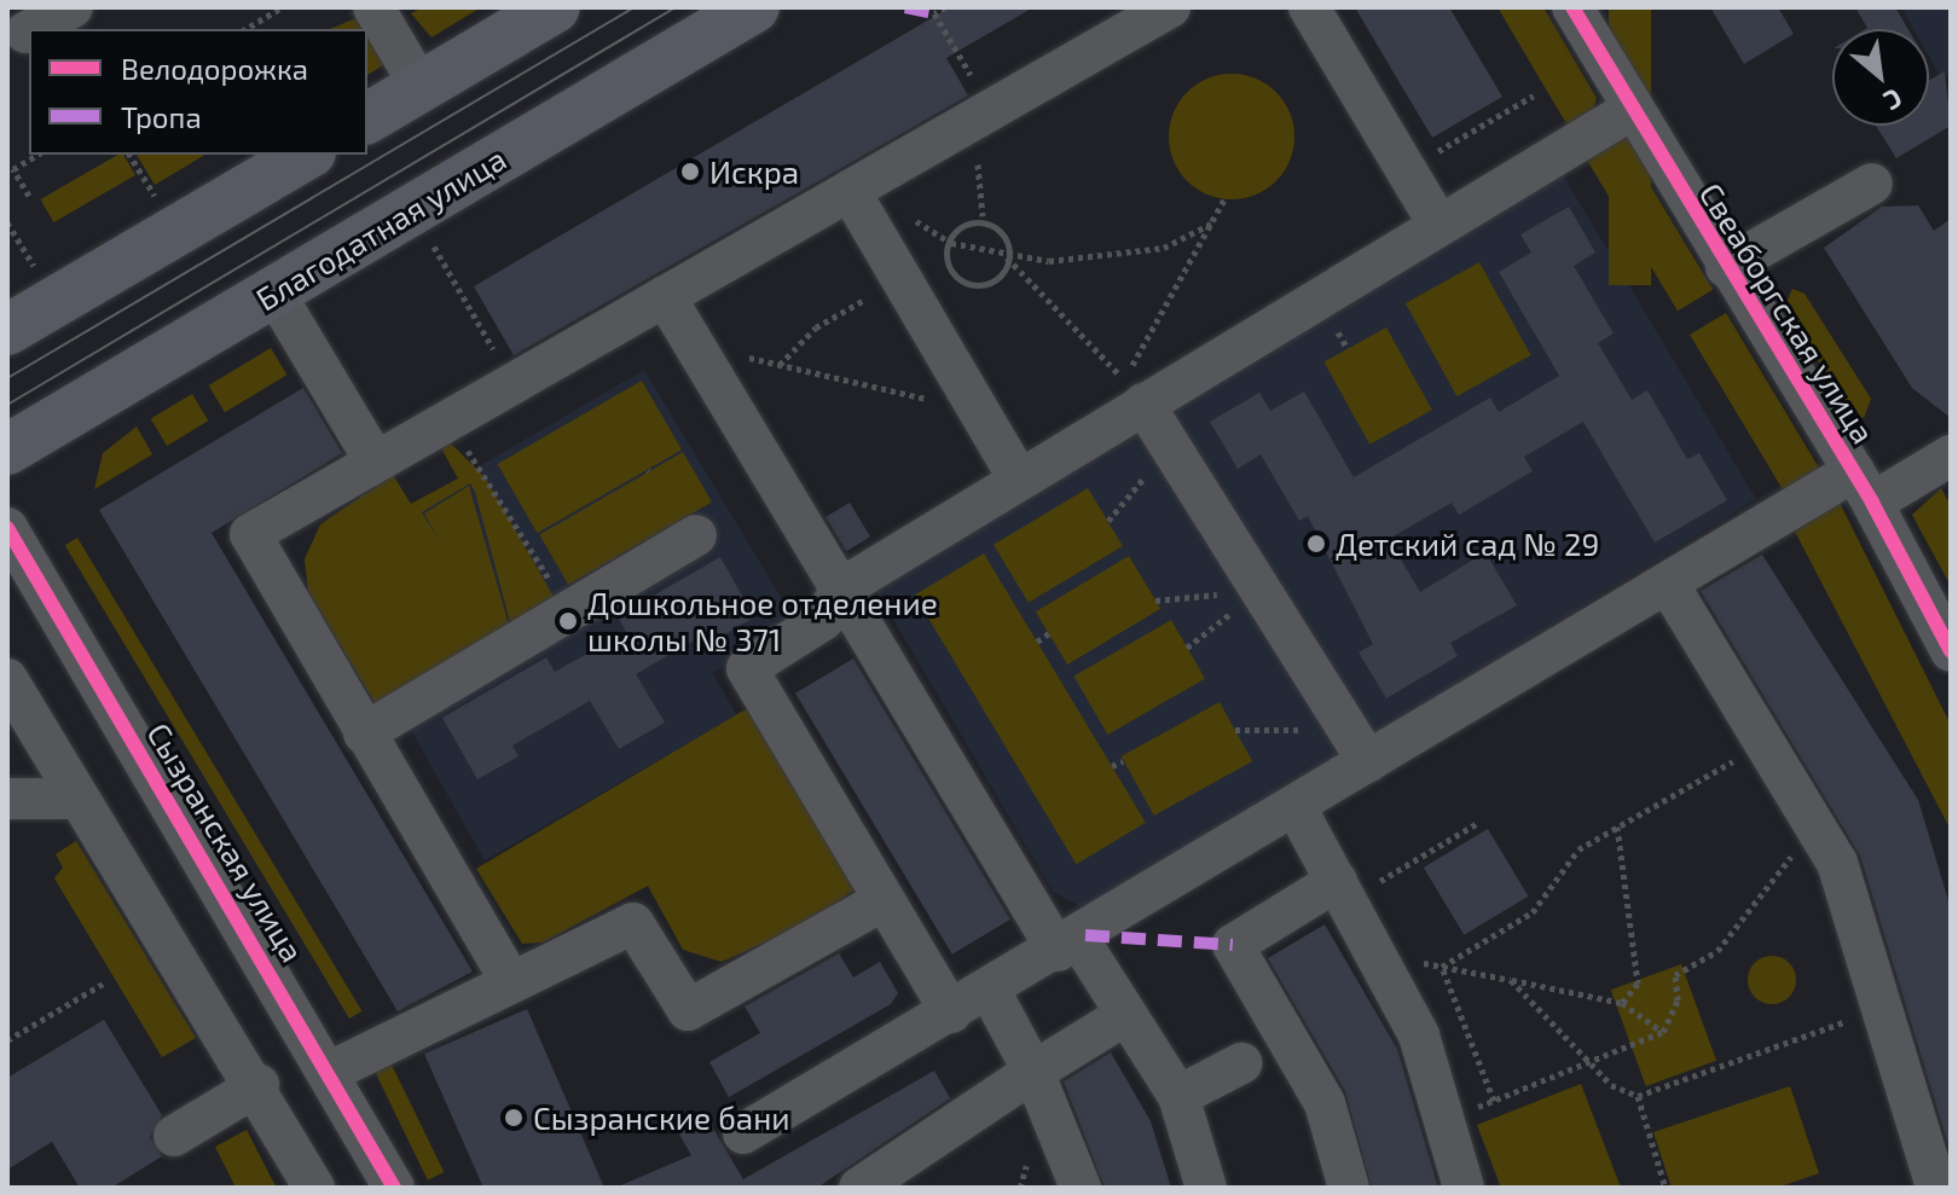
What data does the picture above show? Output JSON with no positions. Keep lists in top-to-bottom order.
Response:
{
  "streets": {
    "main road": ["Благодатная улица"],
    "street": ["Свеаборгская улица", "Сызранская улица"]
  },
  "places": [
    "Искра",
    "Детский сад № 29",
    "Дошкольное отделение школы № 371",
    "Сызранские бани"
  ],
  "legend": ["Велодорожка", "Тропа"],
  "north": "bottom right"
}
